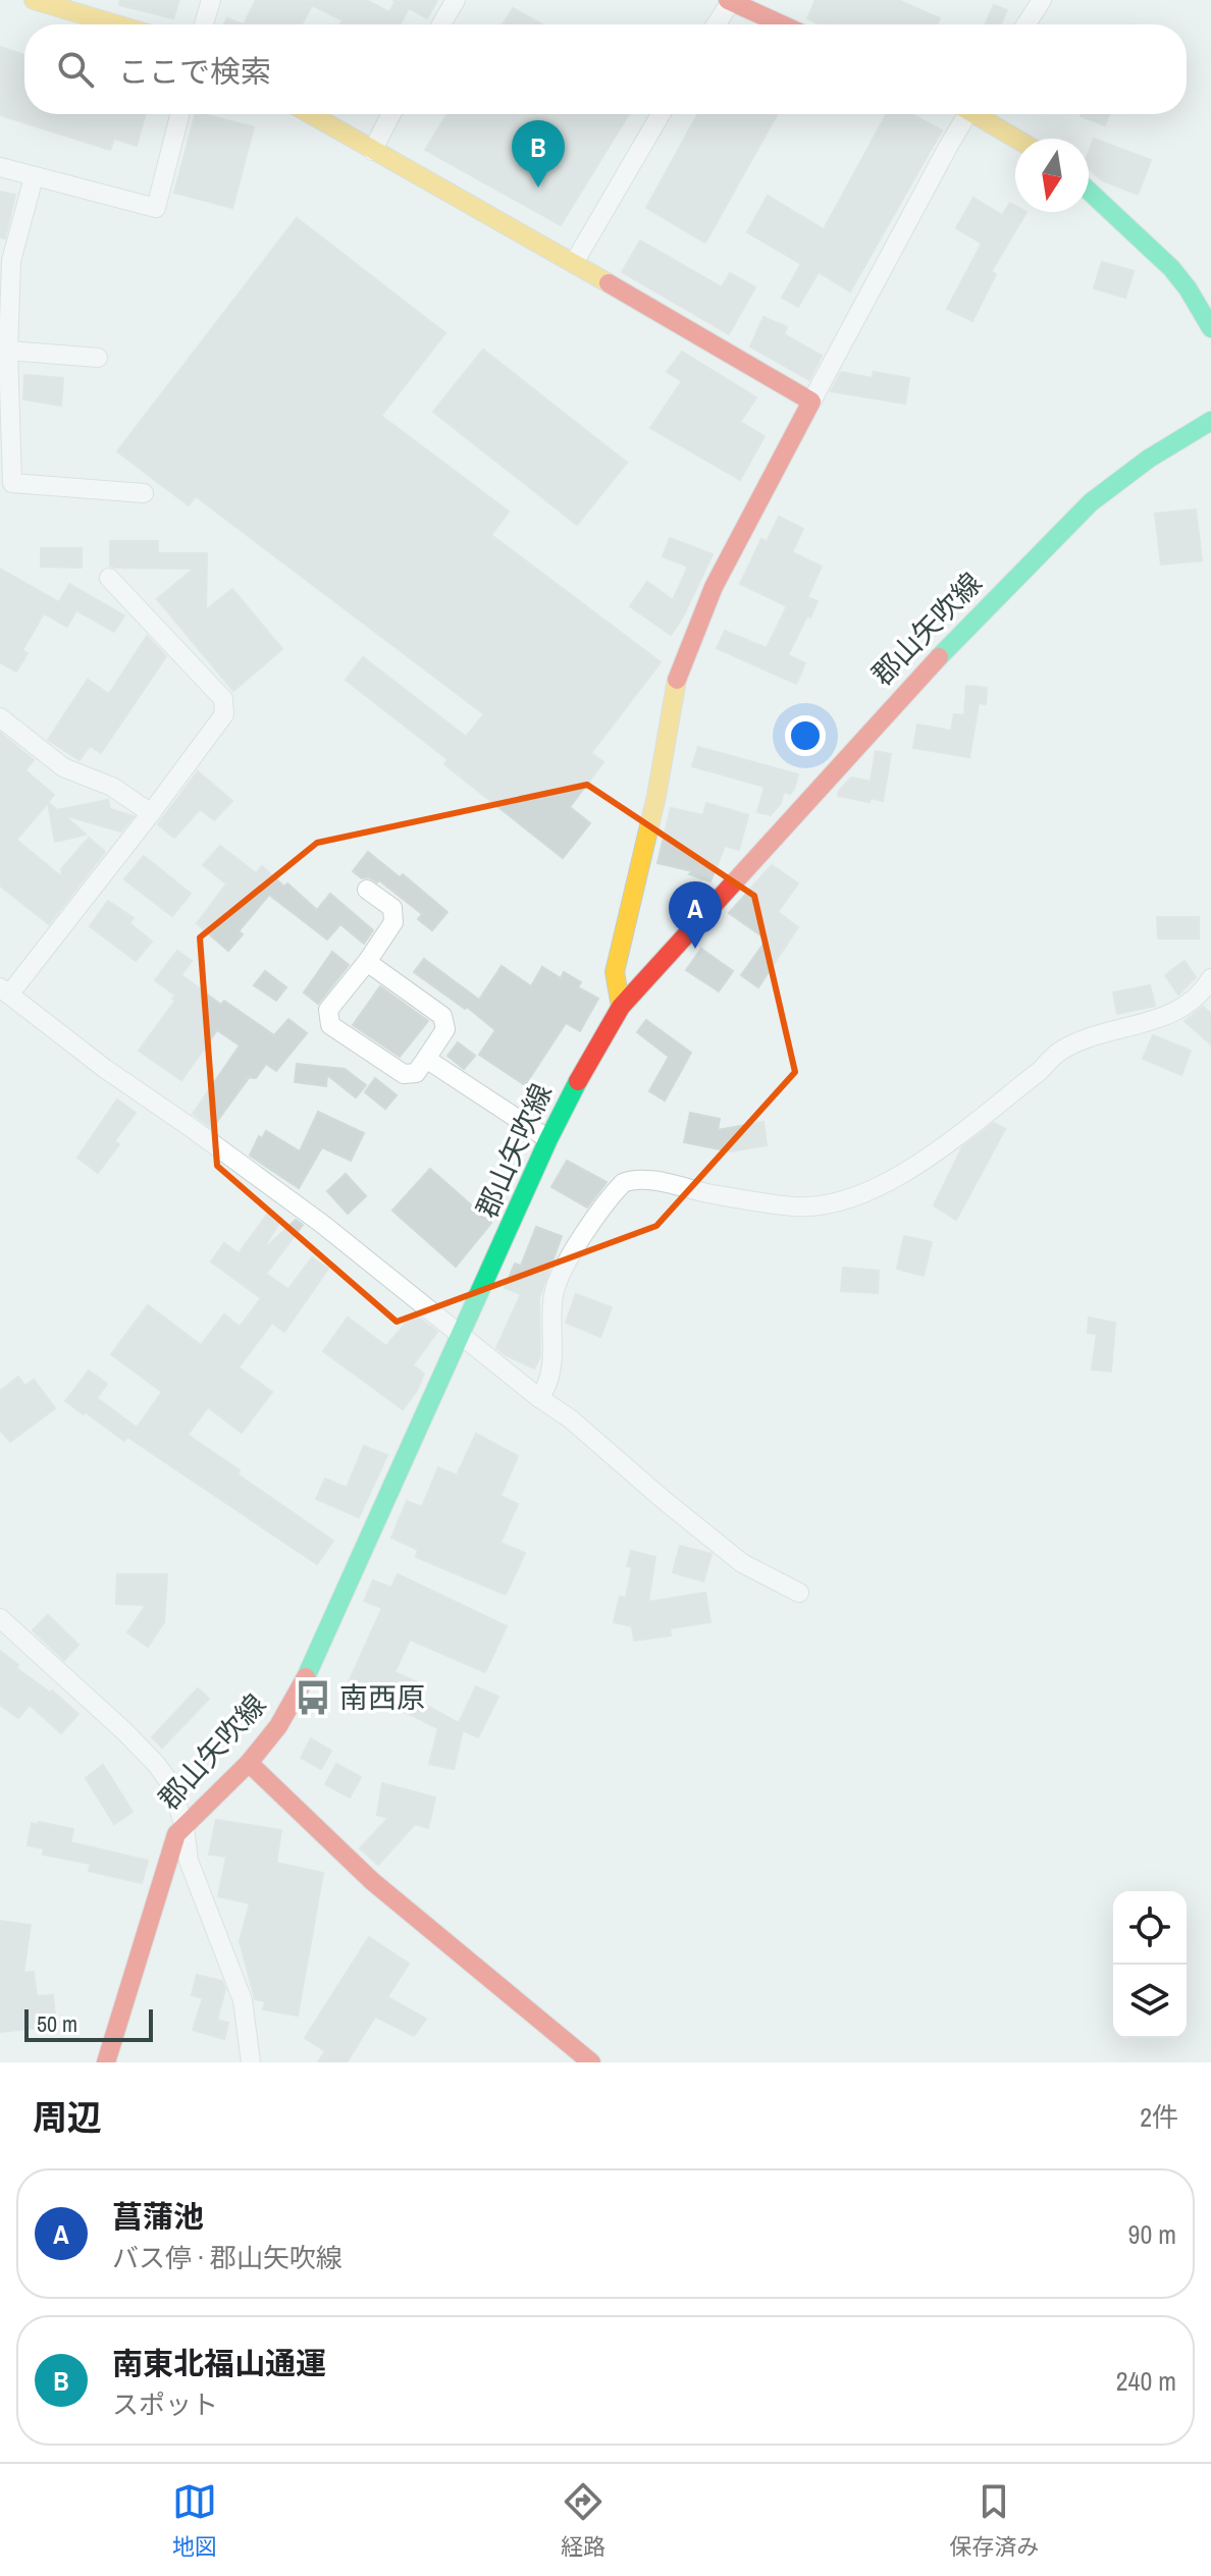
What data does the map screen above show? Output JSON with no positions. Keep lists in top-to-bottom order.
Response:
{
  "streets": {
    "street": ["郡山矢吹線"]
  },
  "places": {
    "bus stop": ["南西原"]
  },
  "scale_bar": "50 m",
  "north": "bottom",
  "page": {
    "search": "ここで検索",
    "pins": ["B", "A"],
    "scale": "50 m",
    "heading": ["周辺", "2件"],
    "list": [
      {
        "mark": "A",
        "name": "菖蒲池",
        "note": "バス停 · 郡山矢吹線",
        "value": "90 m"
      },
      {
        "mark": "B",
        "name": "南東北福山通運",
        "note": "スポット",
        "value": "240 m"
      }
    ],
    "nav": ["地図", "経路", "保存済み"]
  }
}
